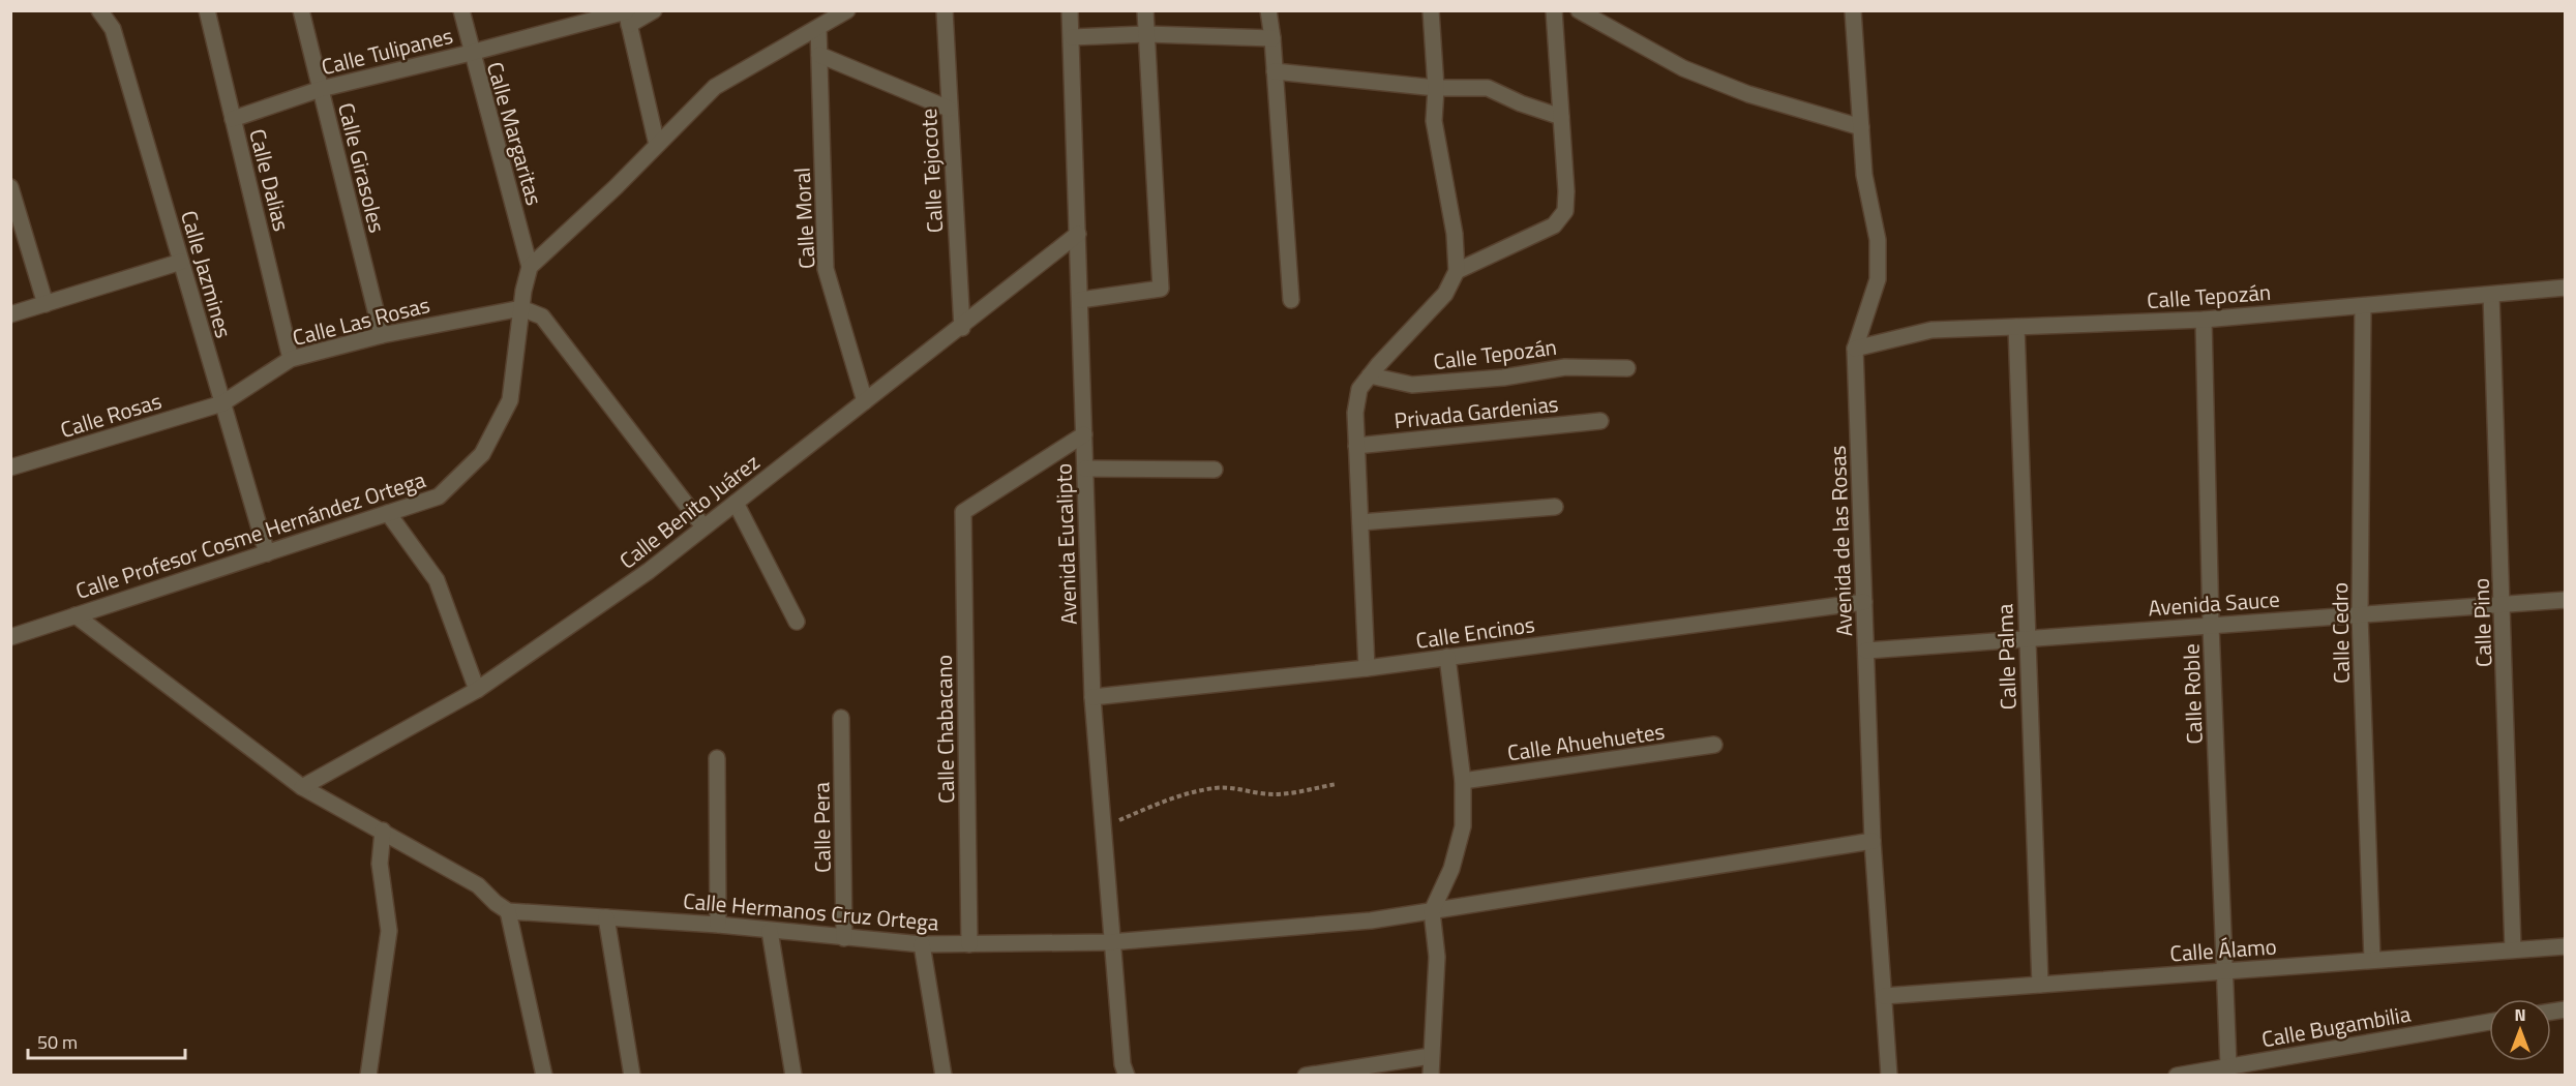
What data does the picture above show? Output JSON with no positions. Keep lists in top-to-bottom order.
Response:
{
  "streets": {
    "street": [
      "Calle Tulipanes",
      "Calle Margaritas",
      "Calle Girasoles",
      "Calle Tejocote",
      "Calle Dalias",
      "Calle Moral",
      "Calle Jazmines",
      "Calle Tepozán",
      "Calle Las Rosas",
      "Privada Gardenias",
      "Calle Rosas",
      "Calle Benito Juárez",
      "Calle Profesor Cosme Hernández Ortega",
      "Avenida de las Rosas",
      "Avenida Eucalipto",
      "Avenida Sauce",
      "Calle Pino",
      "Calle Encinos",
      "Calle Cedro",
      "Calle Palma",
      "Calle Roble",
      "Calle Chabacano",
      "Calle Ahuehuetes",
      "Calle Pera",
      "Calle Hermanos Cruz Ortega",
      "Calle Álamo",
      "Calle Bugambilia"
    ]
  },
  "crossings": [
    ["Calle Tulipanes", "Calle Margaritas"],
    ["Calle Tulipanes", "Calle Girasoles"],
    ["Calle Tulipanes", "Calle Dalias"],
    ["Calle Margaritas", "Calle Profesor Cosme Hernández Ortega"],
    ["Calle Girasoles", "Calle Las Rosas"],
    ["Calle Tejocote", "Calle Benito Juárez"],
    ["Calle Dalias", "Calle Las Rosas"],
    ["Calle Moral", "Calle Benito Juárez"],
    ["Calle Jazmines", "Calle Las Rosas"],
    ["Calle Jazmines", "Calle Rosas"],
    ["Calle Jazmines", "Calle Profesor Cosme Hernández Ortega"],
    ["Calle Tepozán", "Avenida de las Rosas"],
    ["Calle Tepozán", "Calle Pino"],
    ["Calle Tepozán", "Calle Cedro"],
    ["Calle Tepozán", "Calle Palma"],
    ["Calle Tepozán", "Calle Roble"],
    ["Calle Las Rosas", "Calle Rosas"],
    ["Calle Las Rosas", "Calle Profesor Cosme Hernández Ortega"],
    ["Calle Benito Juárez", "Avenida Eucalipto"],
    ["Avenida de las Rosas", "Avenida Sauce"],
    ["Avenida de las Rosas", "Calle Encinos"],
    ["Avenida de las Rosas", "Calle Hermanos Cruz Ortega"],
    ["Avenida de las Rosas", "Calle Álamo"],
    ["Avenida Eucalipto", "Calle Encinos"],
    ["Avenida Eucalipto", "Calle Chabacano"],
    ["Avenida Eucalipto", "Calle Hermanos Cruz Ortega"],
    ["Avenida Sauce", "Calle Pino"],
    ["Avenida Sauce", "Calle Cedro"],
    ["Avenida Sauce", "Calle Palma"],
    ["Avenida Sauce", "Calle Roble"],
    ["Calle Pino", "Calle Álamo"],
    ["Calle Cedro", "Calle Álamo"],
    ["Calle Palma", "Calle Álamo"],
    ["Calle Roble", "Calle Álamo"],
    ["Calle Roble", "Calle Bugambilia"],
    ["Calle Chabacano", "Calle Hermanos Cruz Ortega"],
    ["Calle Pera", "Calle Hermanos Cruz Ortega"]
  ],
  "scale_bar": "50 m",
  "north": "top"
}
